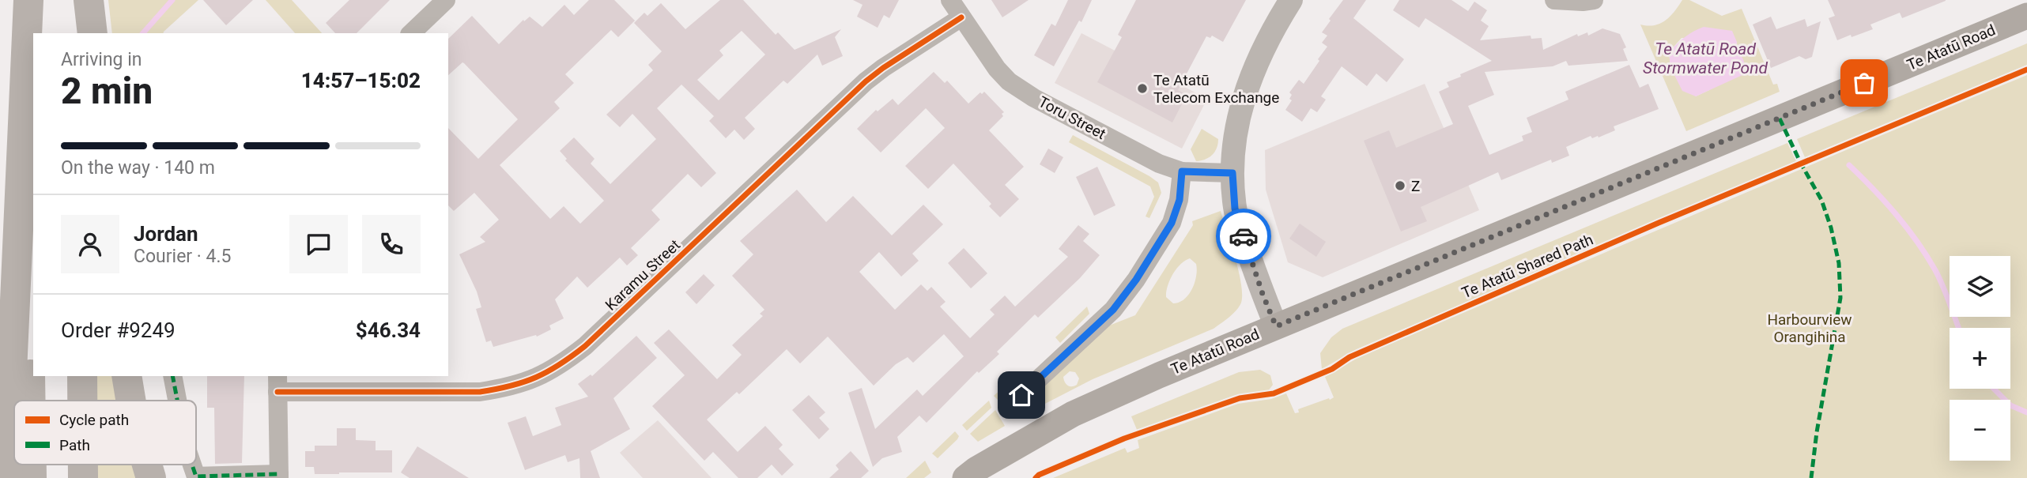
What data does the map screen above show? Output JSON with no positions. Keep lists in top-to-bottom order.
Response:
{
  "streets": {
    "main road": ["Te Atatū Road"],
    "street": ["Toru Street", "Karamu Street"],
    "cycle path": ["Te Atatū Shared Path"]
  },
  "crossings": [
    ["Toru Street", "Karamu Street"]
  ],
  "water": ["Te Atatū Road Stormwater Pond"],
  "parks": ["Harbourview Orangihina"],
  "places": ["Te Atatū Telecom Exchange", "Z"],
  "legend": ["Cycle path", "Path"],
  "page": {
    "heading": ["2 min", "Arriving in", "14:57–15:02"],
    "panel": [
      "Jordan",
      "Courier · 4.5",
      "Order #9249",
      "$46.34"
    ],
    "bar": "On the way · 140 m",
    "map_buttons": ["+", "−"]
  }
}
